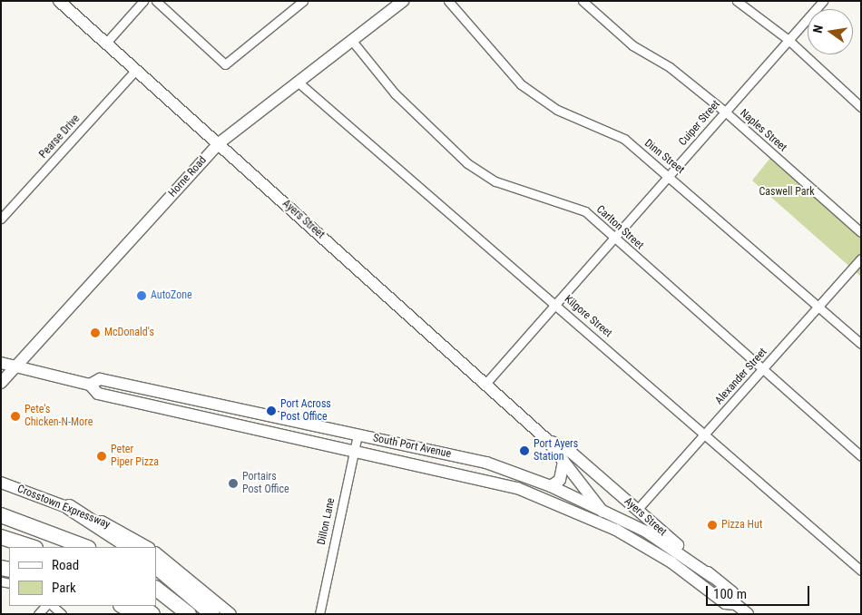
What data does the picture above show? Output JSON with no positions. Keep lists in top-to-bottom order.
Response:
{
  "streets": {
    "main road": [
      "Horne Road",
      "Ayers Street",
      "South Port Avenue",
      "Crosstown Expressway"
    ],
    "street": [
      "Cuiper Street",
      "Naples Street",
      "Pearse Drive",
      "Dinn Street",
      "Carlton Street",
      "Kilgore Street",
      "Alexander Street",
      "Dillon Lane"
    ]
  },
  "crossings": [
    ["Cuiper Street", "Naples Street"],
    ["Cuiper Street", "Dinn Street"],
    ["Cuiper Street", "Ayers Street"],
    ["Cuiper Street", "Carlton Street"],
    ["Cuiper Street", "Kilgore Street"],
    ["Pearse Drive", "Ayers Street"],
    ["Dinn Street", "Alexander Street"],
    ["Horne Road", "Ayers Street"],
    ["Horne Road", "Carlton Street"],
    ["Horne Road", "Kilgore Street"],
    ["Horne Road", "South Port Avenue"],
    ["Ayers Street", "Alexander Street"],
    ["Ayers Street", "South Port Avenue"],
    ["Carlton Street", "Alexander Street"],
    ["Kilgore Street", "Alexander Street"],
    ["South Port Avenue", "Dillon Lane"]
  ],
  "parks": ["Caswell Park"],
  "places": [
    "AutoZone",
    "McDonald's",
    "Port Across Post Office",
    "Pete's Chicken-N-More",
    "Port Ayers Station",
    "Peter Piper Pizza",
    "Portairs Post Office",
    "Pizza Hut"
  ],
  "legend": ["Road", "Park"],
  "scale_bar": "100 m",
  "north": "left"
}
